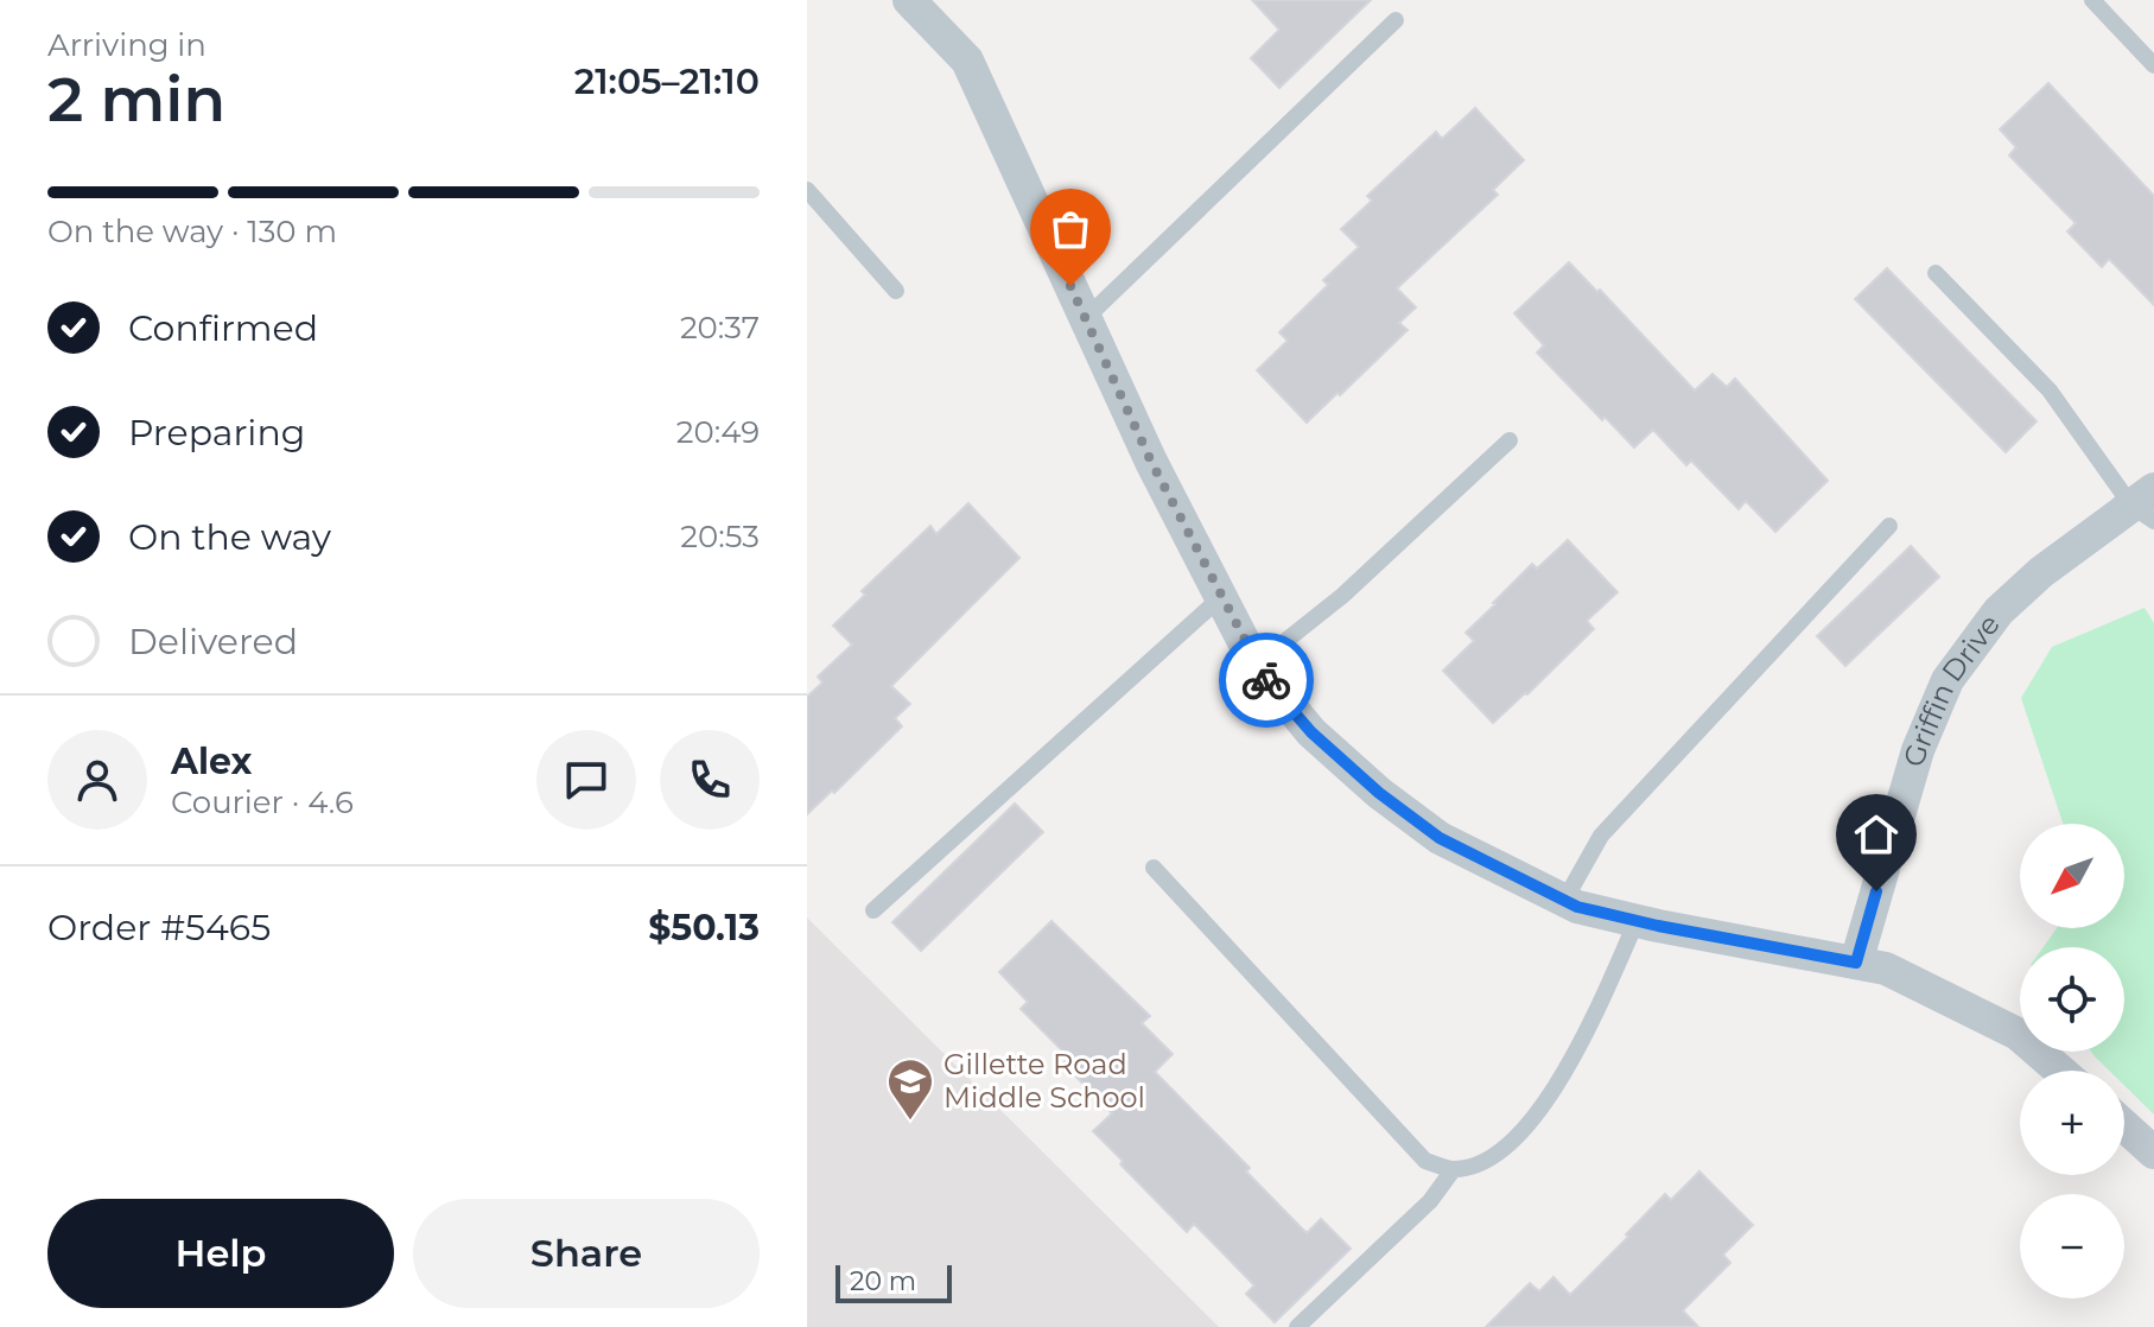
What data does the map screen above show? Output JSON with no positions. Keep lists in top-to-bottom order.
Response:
{
  "streets": {
    "street": ["Griffin Drive"]
  },
  "places": {
    "school or university": ["Gillette Road Middle School"]
  },
  "scale_bar": "20 m",
  "north": "bottom left",
  "page": {
    "heading": ["2 min", "Arriving in", "21:05–21:10"],
    "panel": [
      "Alex",
      "Courier · 4.6",
      "Order #5465",
      "$50.13"
    ],
    "bar": "On the way · 130 m",
    "list": [
      ["Confirmed", "20:37"],
      ["Preparing", "20:49"],
      ["On the way", "20:53"],
      "Delivered"
    ],
    "map_buttons": ["+", "−"],
    "buttons": ["Help", "Share"],
    "scale": "20 m"
  }
}
